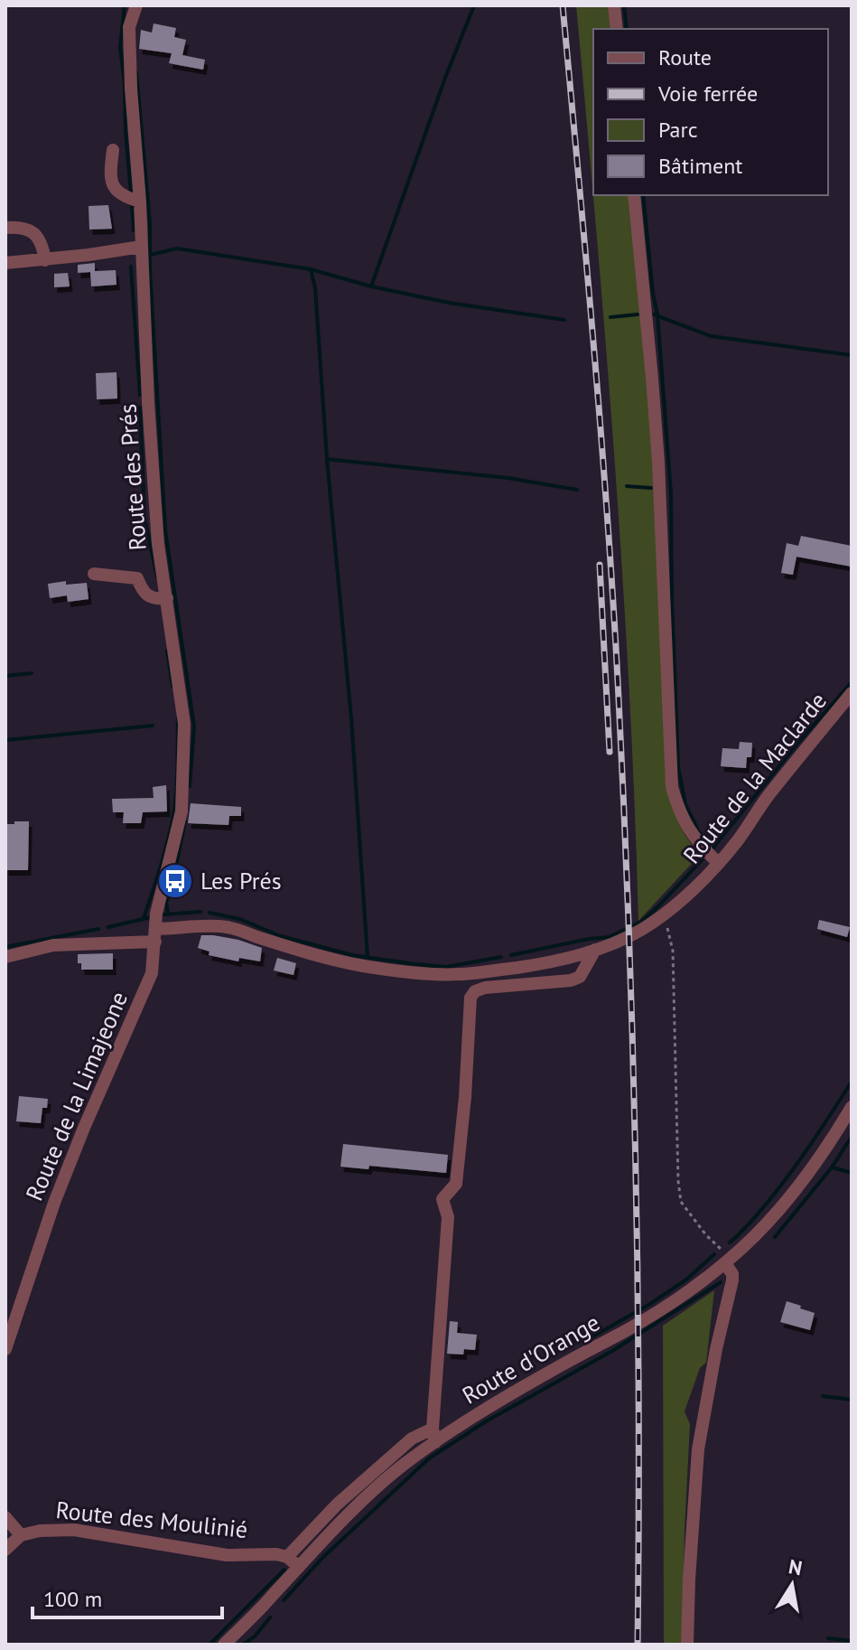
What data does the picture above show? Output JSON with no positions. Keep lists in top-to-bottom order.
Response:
{
  "streets": {
    "street": [
      "Route des Prés",
      "Route de la Maclarde",
      "Route de la Limajeone",
      "Route d'Orange",
      "Route des Moulinié"
    ]
  },
  "crossings": [
    ["Route des Prés", "Route de la Maclarde"],
    ["Route des Prés", "Route de la Limajeone"],
    ["Route de la Maclarde", "Route de la Limajeone"]
  ],
  "places": {
    "bus stop": ["Les Prés"]
  },
  "legend": [
    "Route",
    "Voie ferrée",
    "Parc",
    "Bâtiment"
  ],
  "scale_bar": "100 m",
  "north": "top"
}
